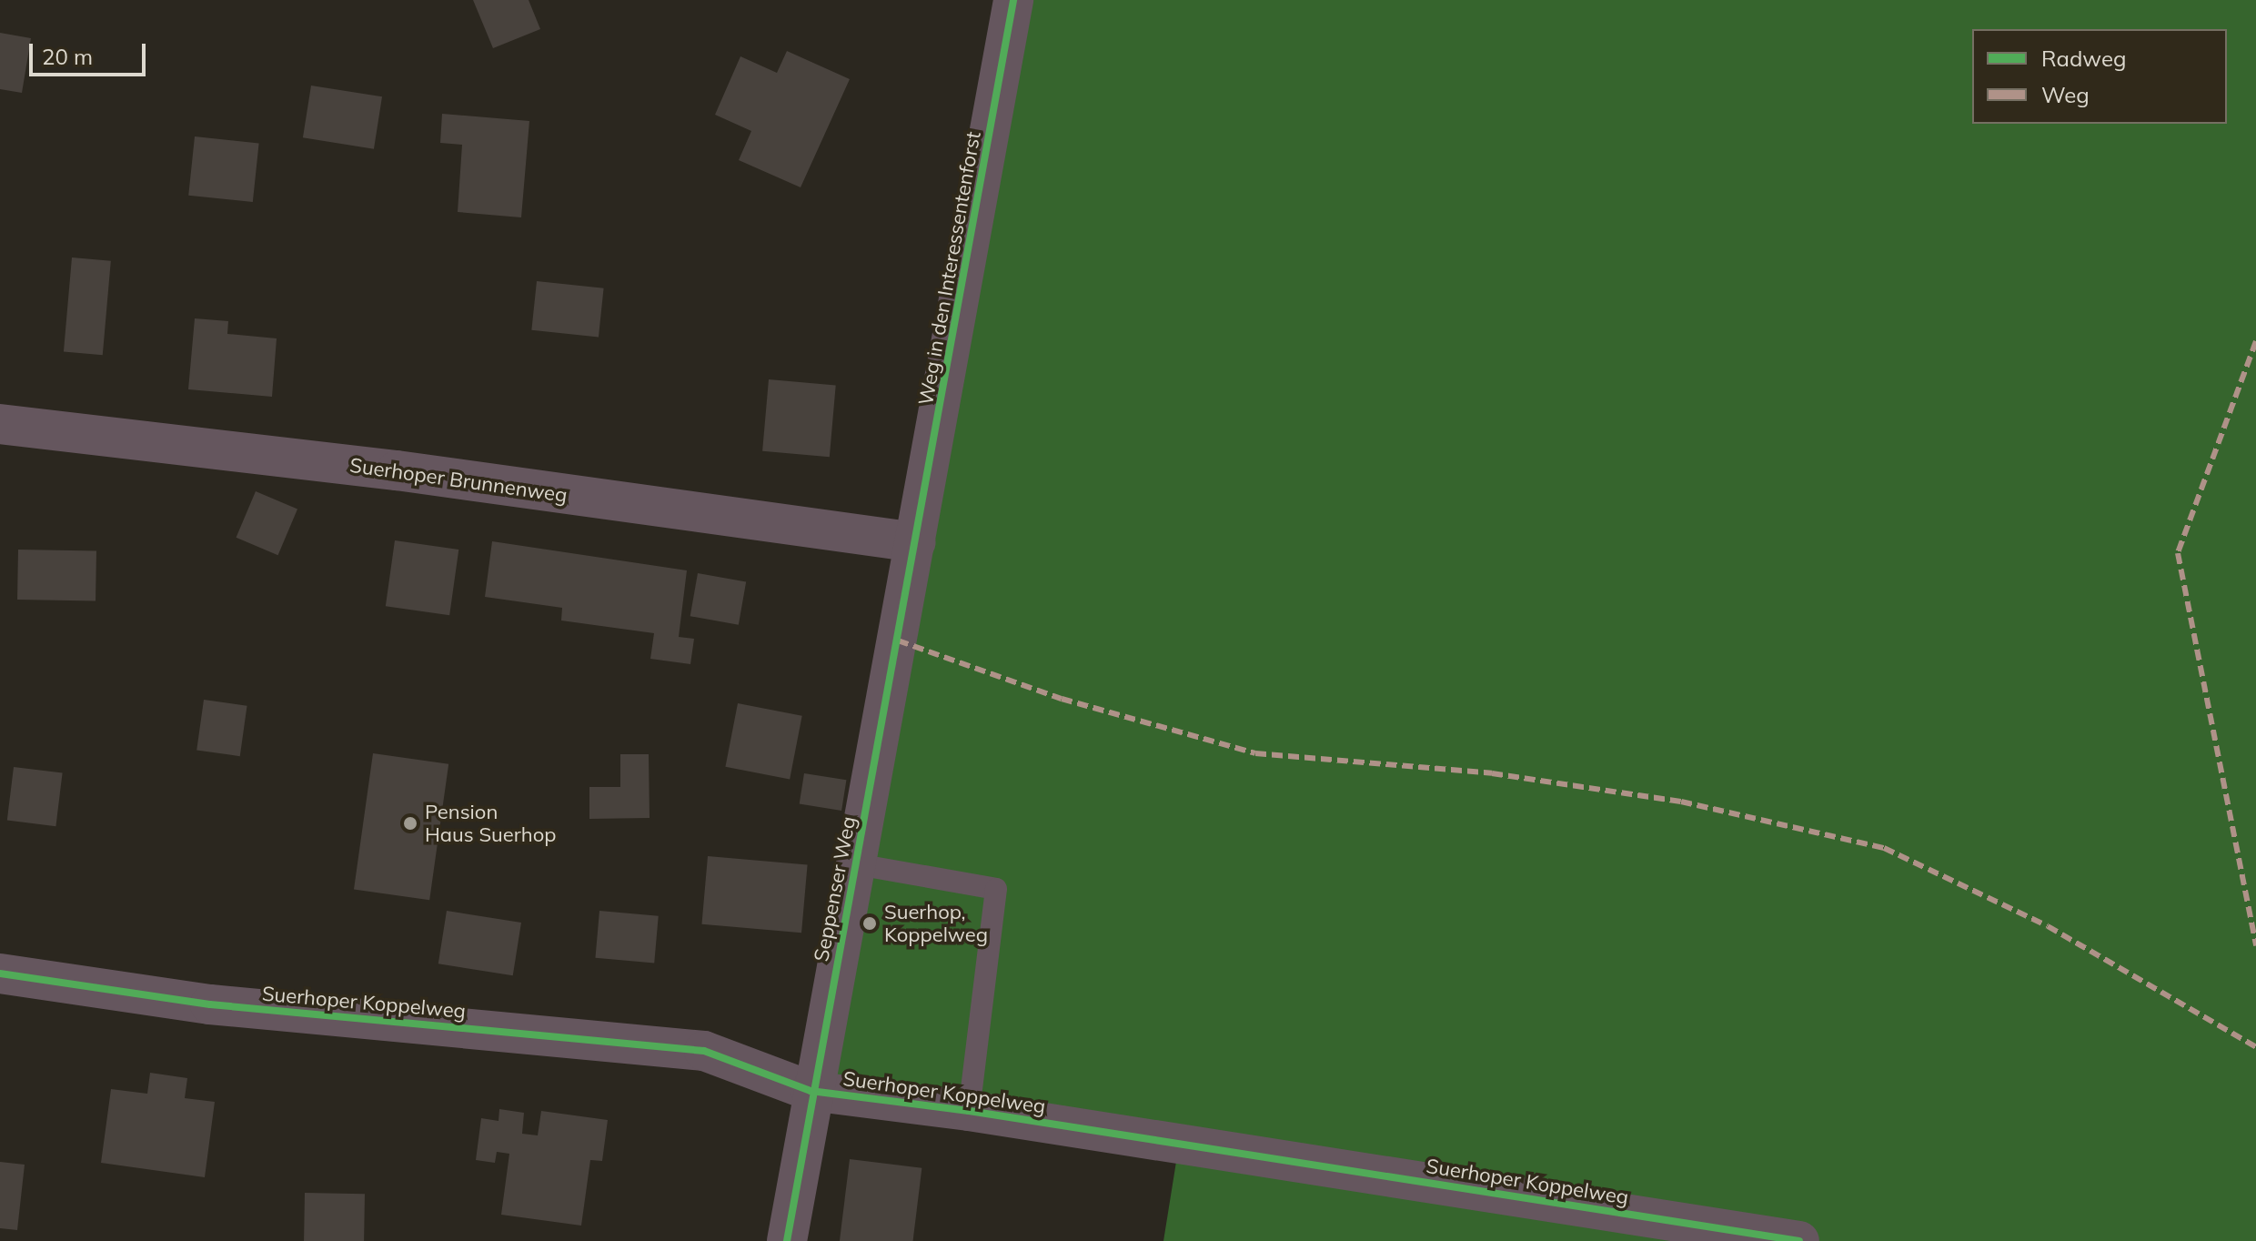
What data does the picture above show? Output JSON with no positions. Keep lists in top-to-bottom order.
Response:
{
  "streets": {
    "street": [
      "Weg in den Interessentenforst",
      "Suerhoper Brunnenweg",
      "Seppenser Weg",
      "Suerhoper Koppelweg"
    ]
  },
  "crossings": [
    ["Weg in den Interessentenforst", "Suerhoper Brunnenweg"],
    ["Weg in den Interessentenforst", "Seppenser Weg"],
    ["Suerhoper Brunnenweg", "Seppenser Weg"],
    ["Seppenser Weg", "Suerhoper Koppelweg"]
  ],
  "places": ["Pension Haus Suerhop", "Suerhop, Koppelweg"],
  "legend": ["Radweg", "Weg"],
  "scale_bar": "20 m"
}
